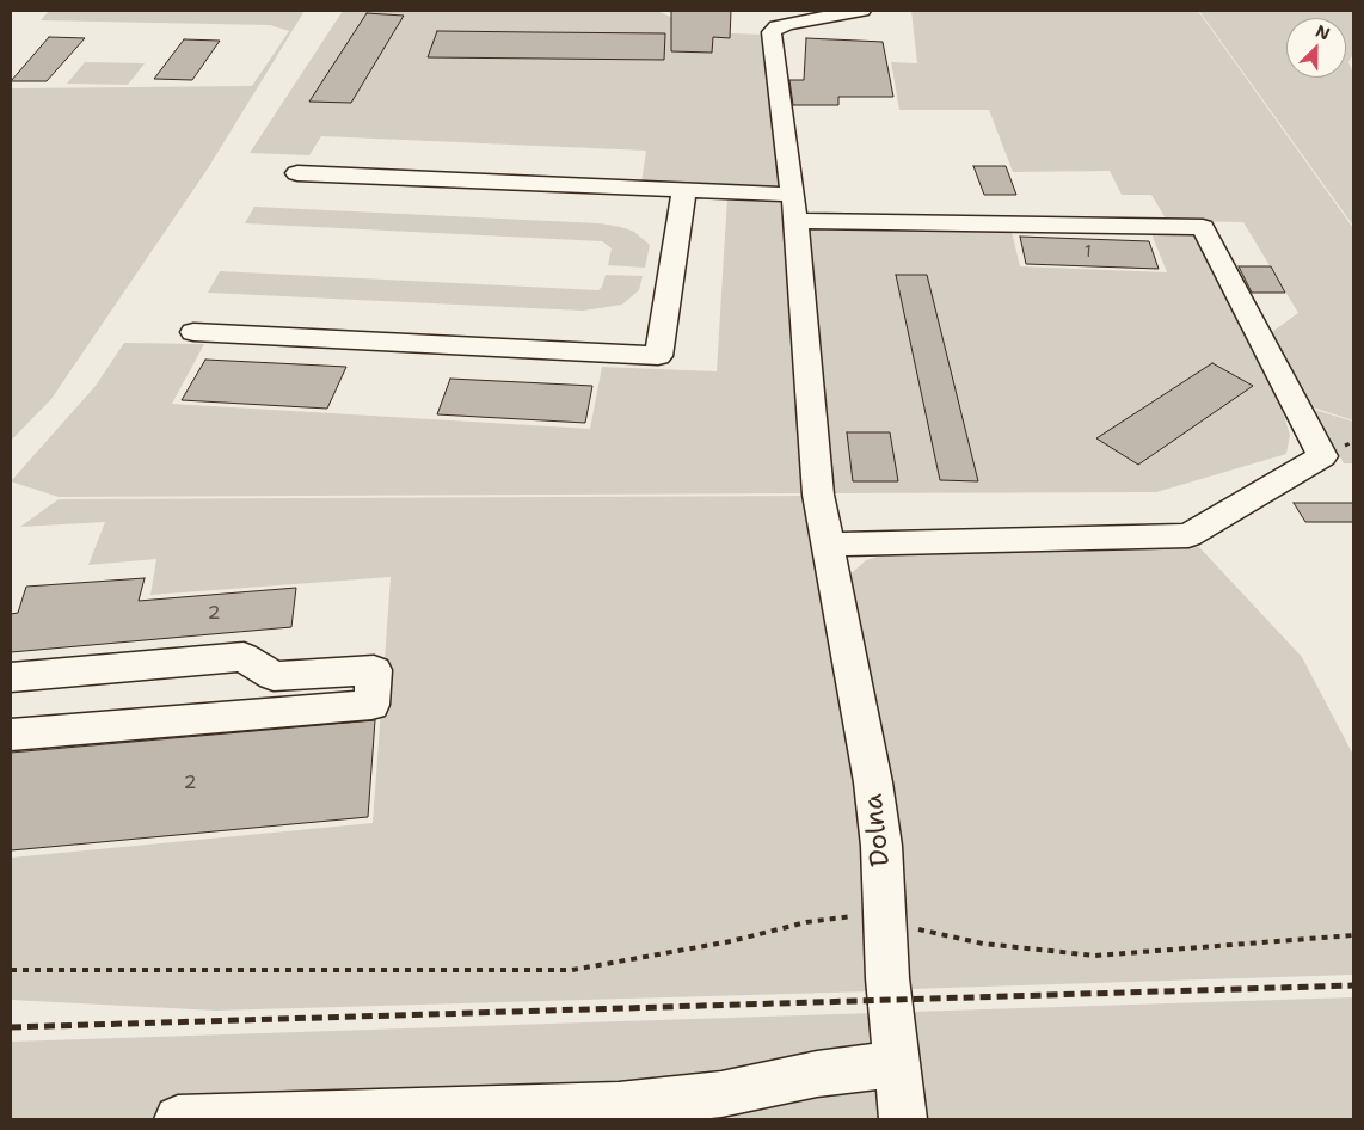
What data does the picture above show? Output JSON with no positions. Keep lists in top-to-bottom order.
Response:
{
  "streets": {
    "street": ["Dolna"]
  },
  "house_numbers": ["1", "2", "2"],
  "north": "top right"
}
